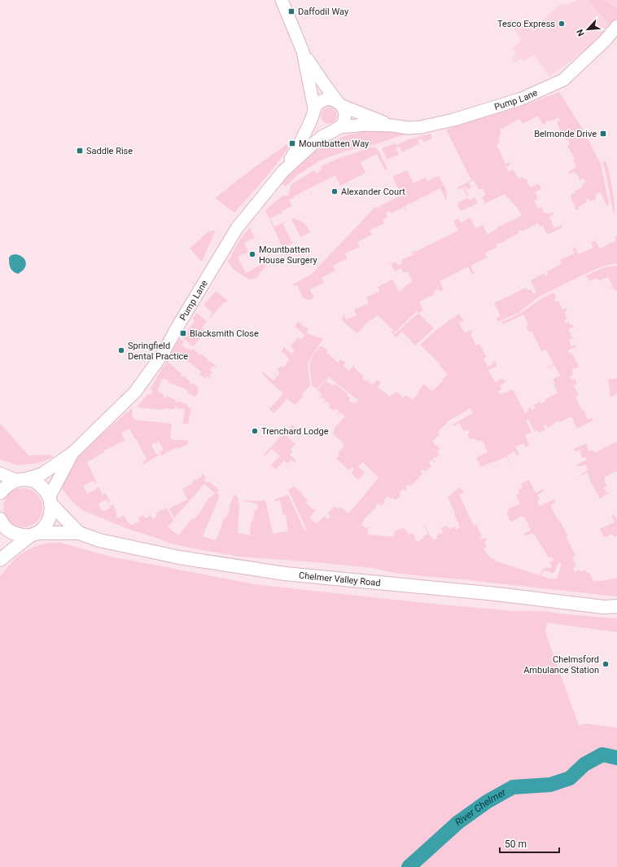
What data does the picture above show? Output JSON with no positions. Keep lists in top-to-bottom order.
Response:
{
  "streets": {
    "main road": ["Chelmer Valley Road"],
    "street": ["Pump Lane"]
  },
  "crossings": [
    ["Pump Lane", "Chelmer Valley Road"]
  ],
  "water": ["River Chelmer"],
  "places": {
    "transit": [
      "Daffodil Way",
      "Belmonde Drive",
      "Mountbatten Way",
      "Saddle Rise",
      "Blacksmith Close"
    ],
    "other": [
      "Tesco Express",
      "Alexander Court",
      "Mountbatten House Surgery",
      "Springfield Dental Practice",
      "Trenchard Lodge",
      "Chelmsford Ambulance Station"
    ]
  },
  "scale_bar": "50 m",
  "north": "bottom left"
}
